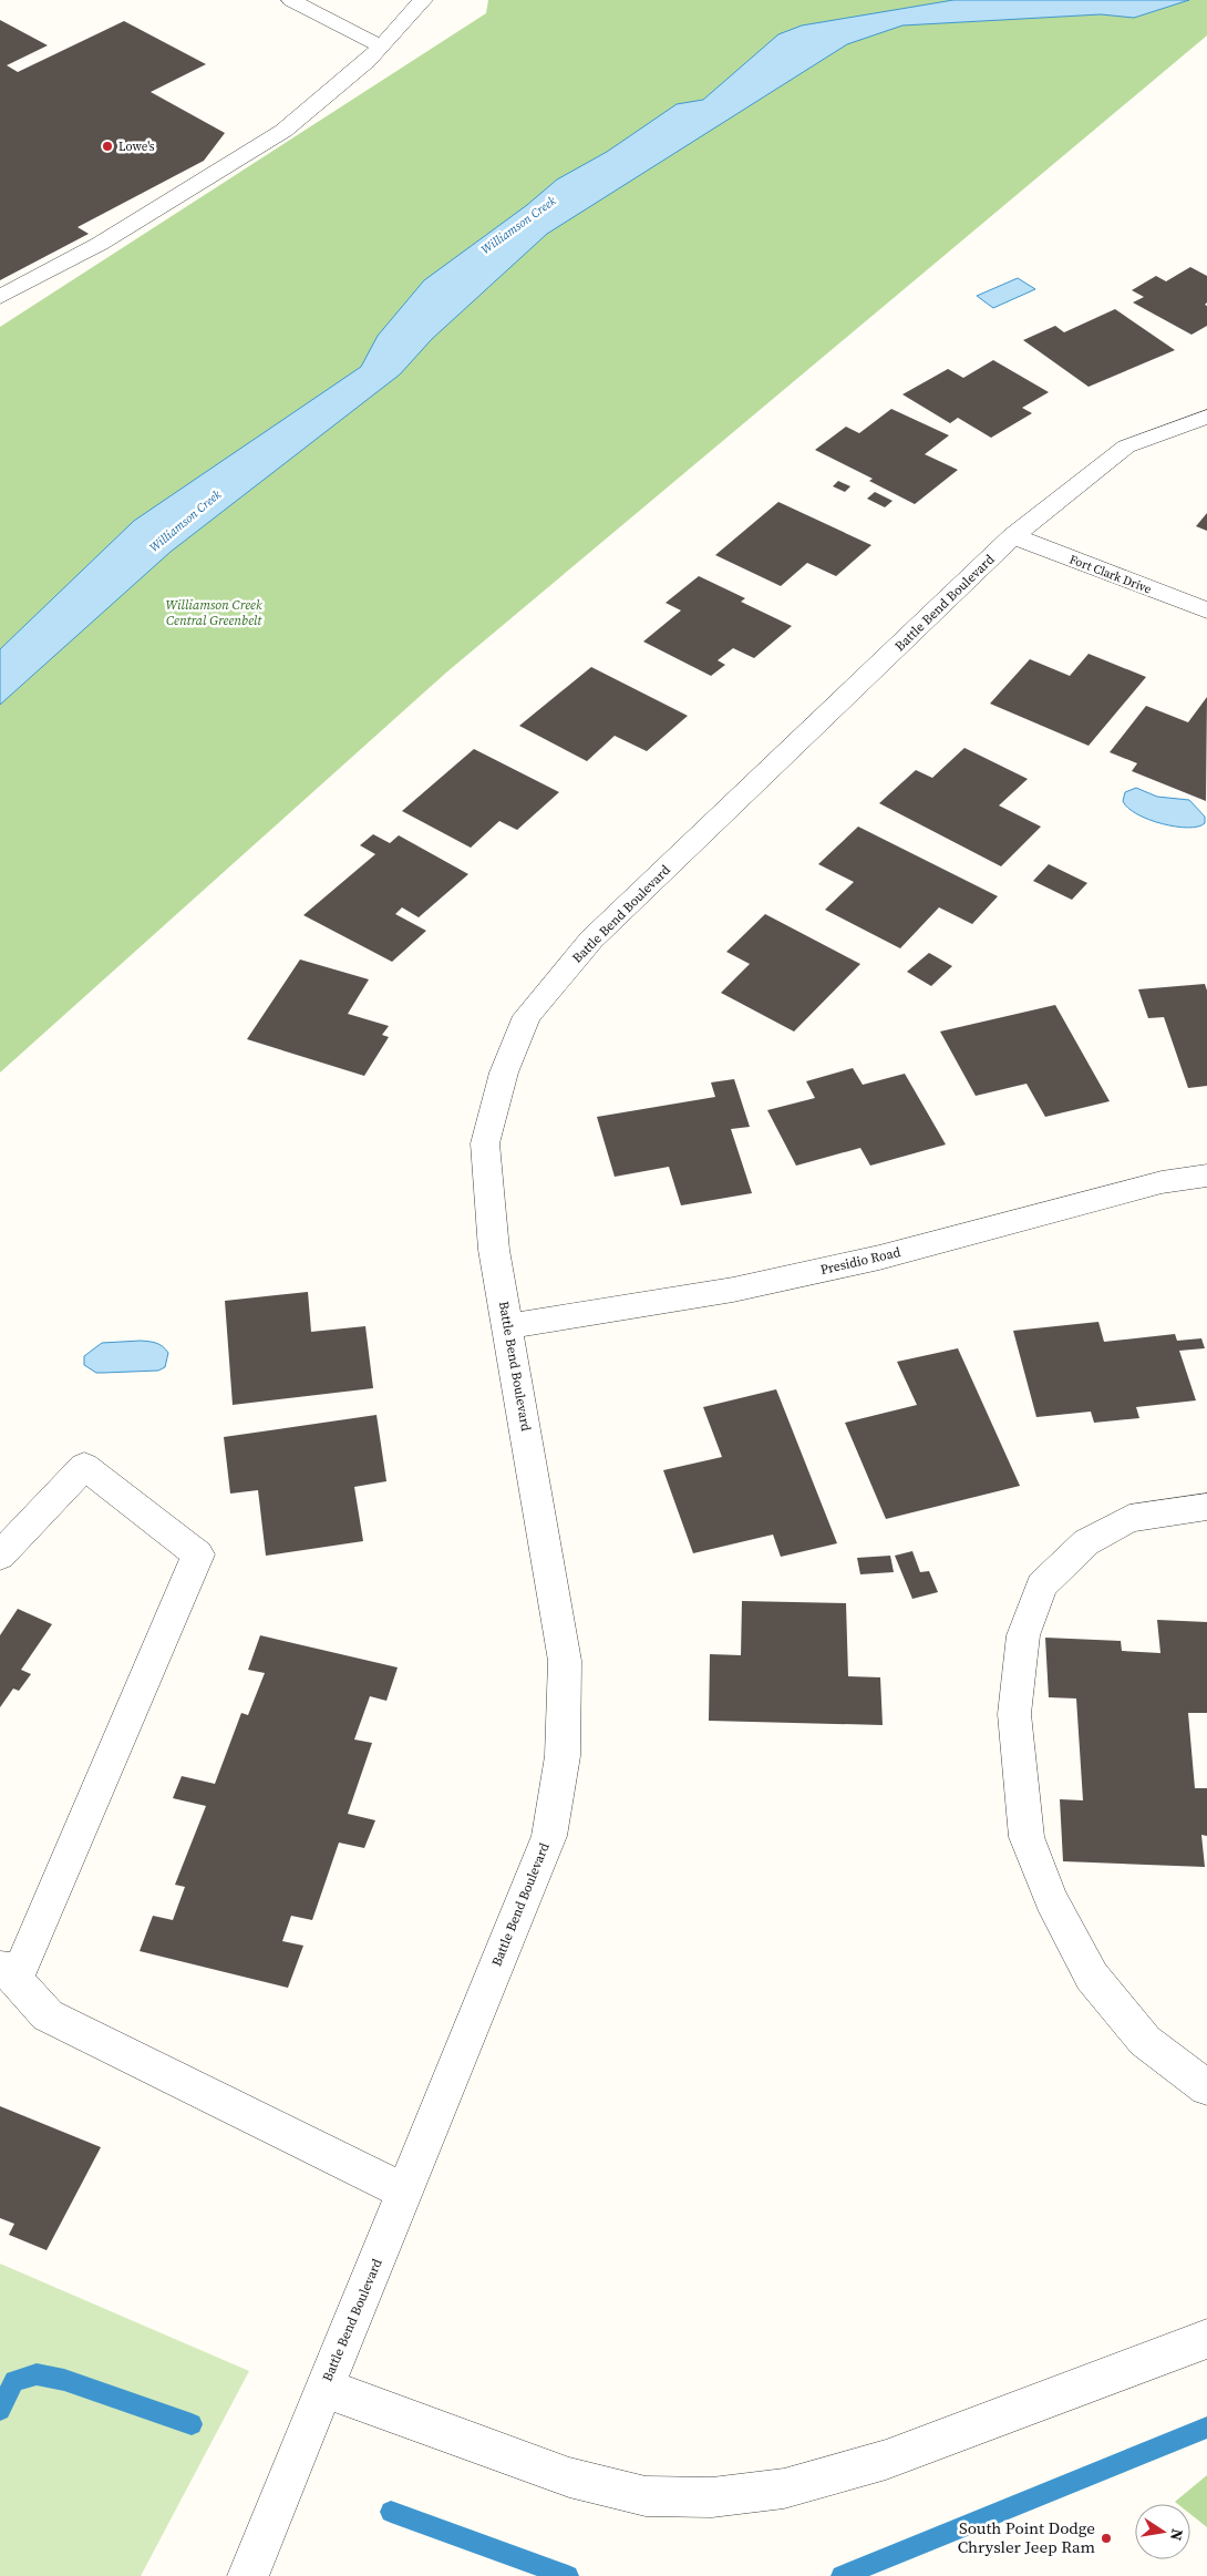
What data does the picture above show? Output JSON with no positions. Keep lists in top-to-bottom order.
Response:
{
  "streets": {
    "street": ["Fort Clark Drive", "Battle Bend Boulevard", "Presidio Road"]
  },
  "crossings": [
    ["Fort Clark Drive", "Battle Bend Boulevard"],
    ["Battle Bend Boulevard", "Presidio Road"]
  ],
  "water": ["Williamson Creek"],
  "parks": ["Williamson Creek Central Greenbelt"],
  "places": ["Lowe's", "South Point Dodge Chrysler Jeep Ram"],
  "north": "right"
}
